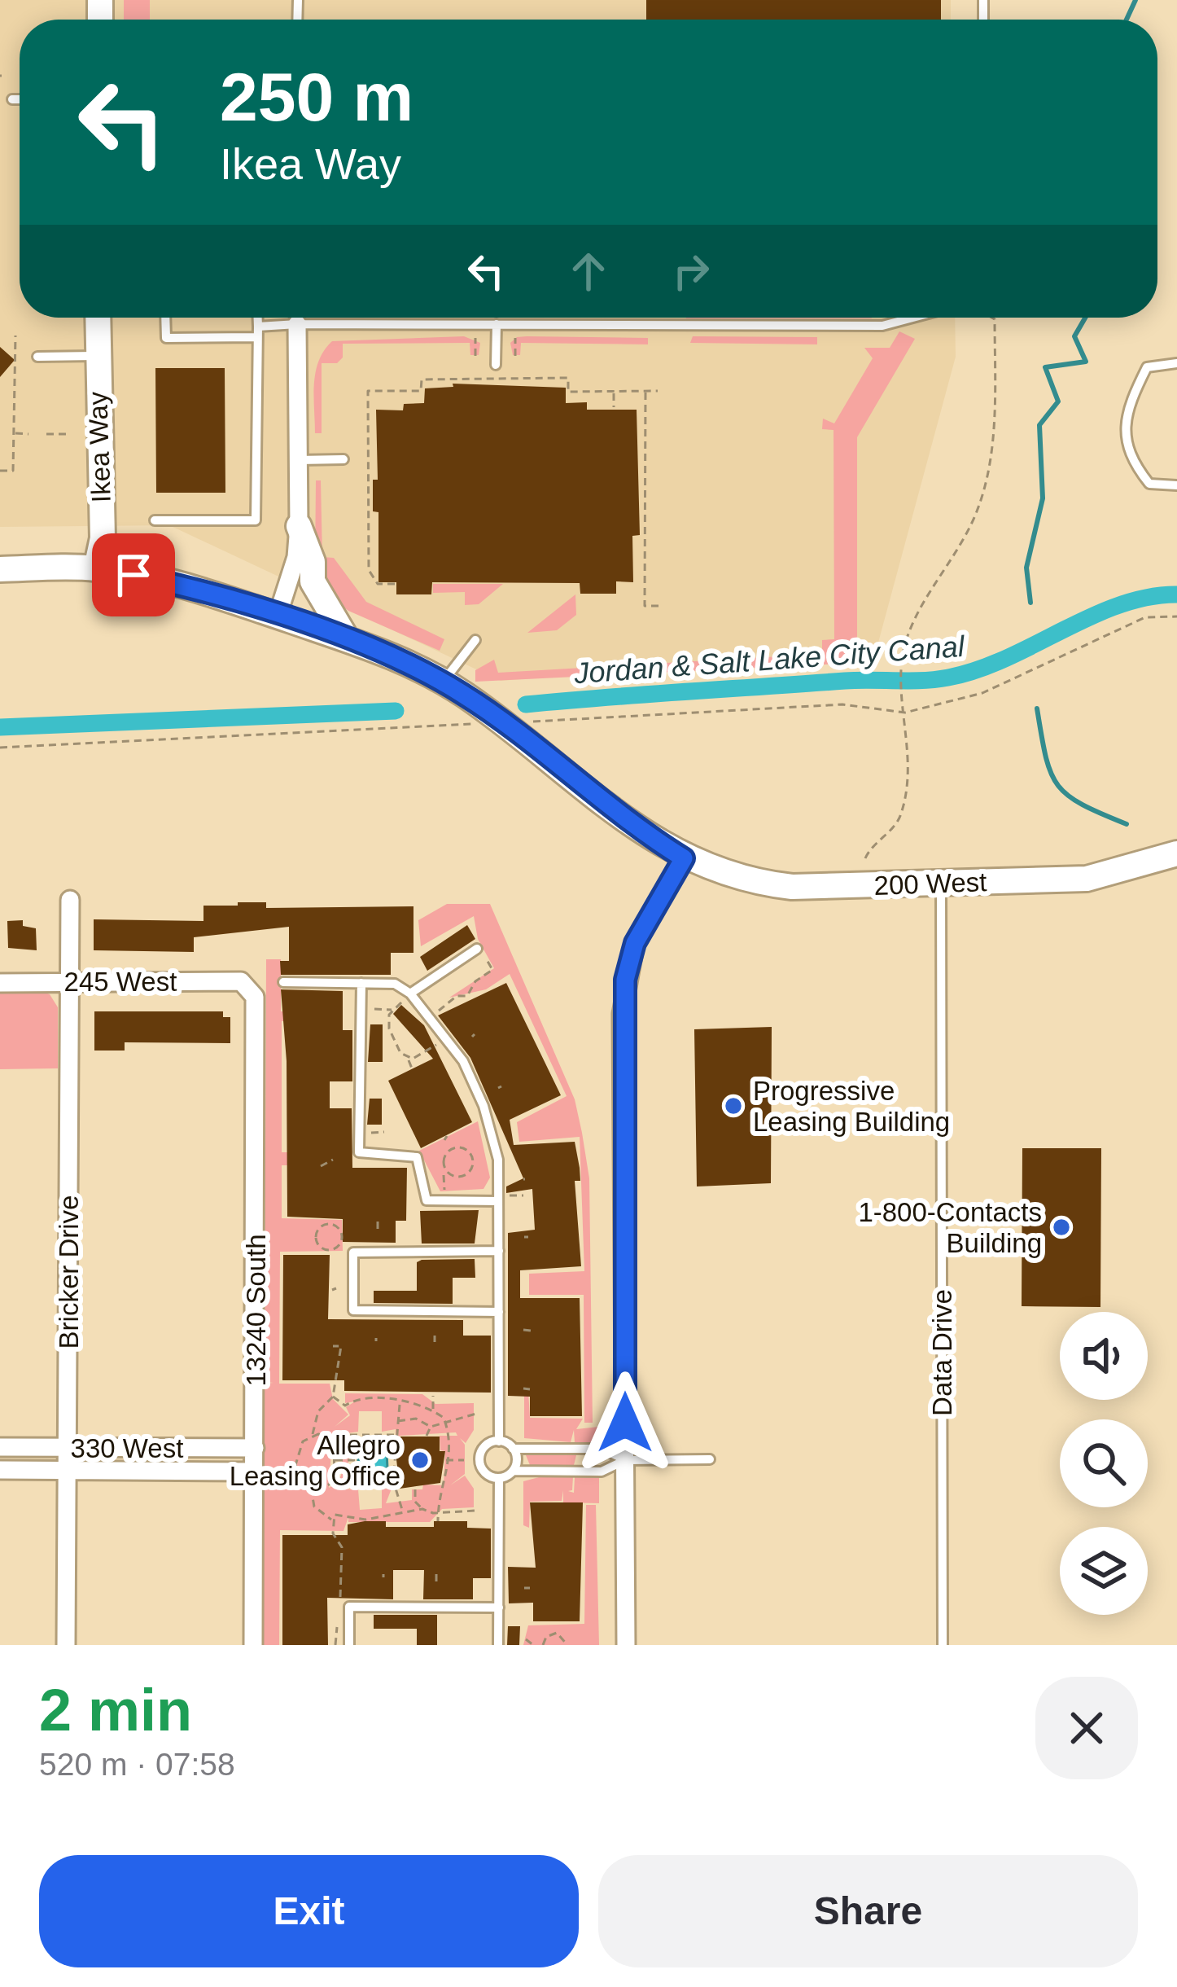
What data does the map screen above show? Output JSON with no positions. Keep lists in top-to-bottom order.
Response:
{
  "streets": {
    "main road": ["Ikea Way", "200 West"],
    "street": [
      "245 West",
      "Bricker Drive",
      "13240 South",
      "330 West"
    ],
    "lane": ["Data Drive"]
  },
  "crossings": [
    ["200 West", "Data Drive"],
    ["245 West", "Bricker Drive"],
    ["245 West", "13240 South"],
    ["Bricker Drive", "330 West"],
    ["13240 South", "330 West"]
  ],
  "water": ["Jordan & Salt Lake City Canal"],
  "places": ["Progressive Leasing Building", "1-800-Contacts Building", "Allegro Leasing Office"],
  "page": {
    "turn": ["250 m", "Ikea Way"],
    "heading": ["2 min", "520 m · 07:58"],
    "buttons": ["Exit", "Share"]
  }
}
